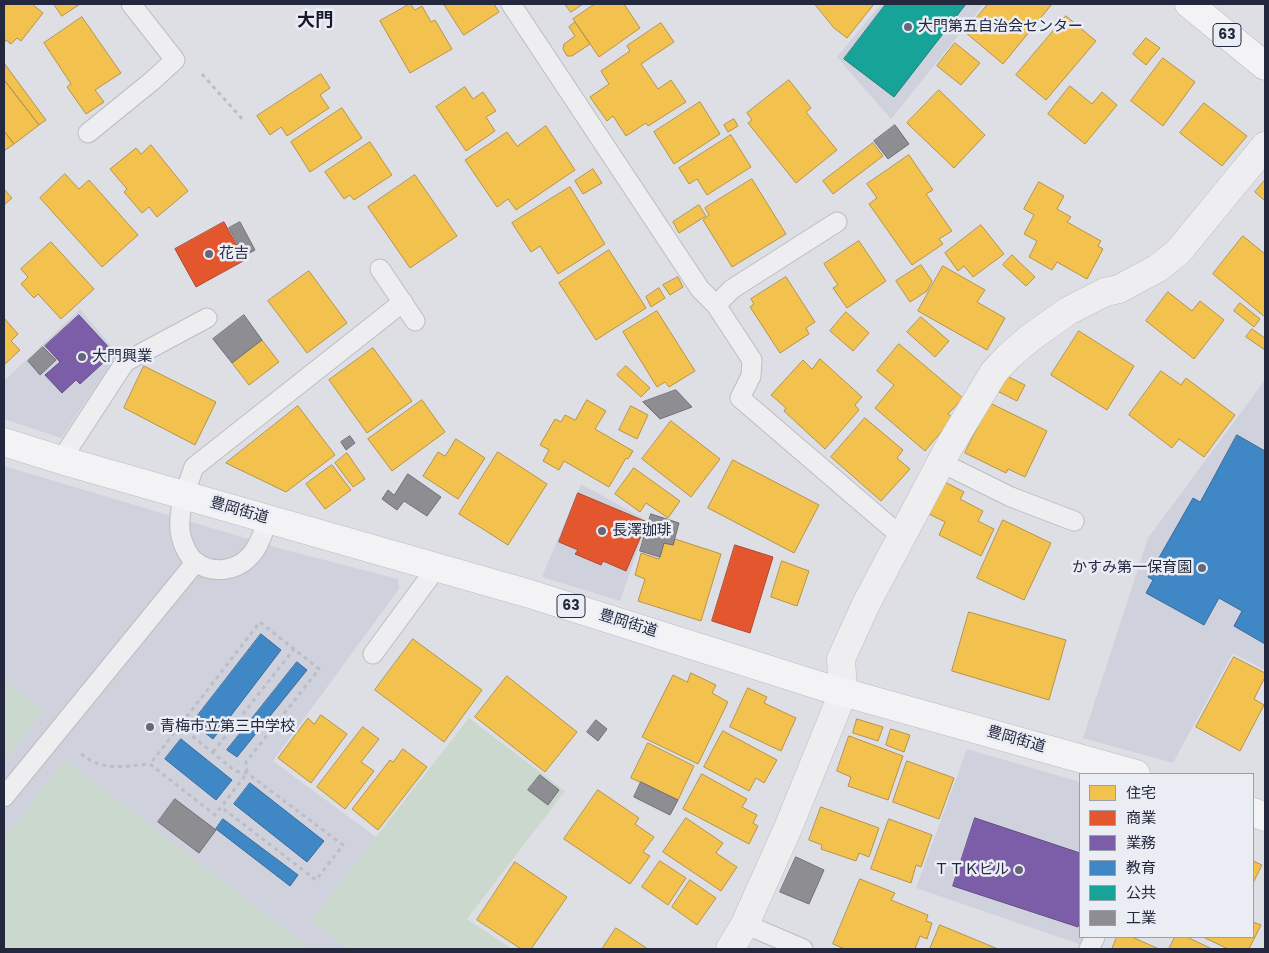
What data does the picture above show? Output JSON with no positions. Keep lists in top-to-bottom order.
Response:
{
  "streets": {
    "main road": ["63", "豊岡街道"]
  },
  "districts": ["大門"],
  "places": [
    "大門第五自治会センター",
    "花吉",
    "大門興業",
    "長澤珈琲",
    "かすみ第一保育園",
    "青梅市立第三中学校",
    "ＴＴＫビル"
  ],
  "legend": [
    "住宅",
    "商業",
    "業務",
    "教育",
    "公共",
    "工業"
  ]
}
